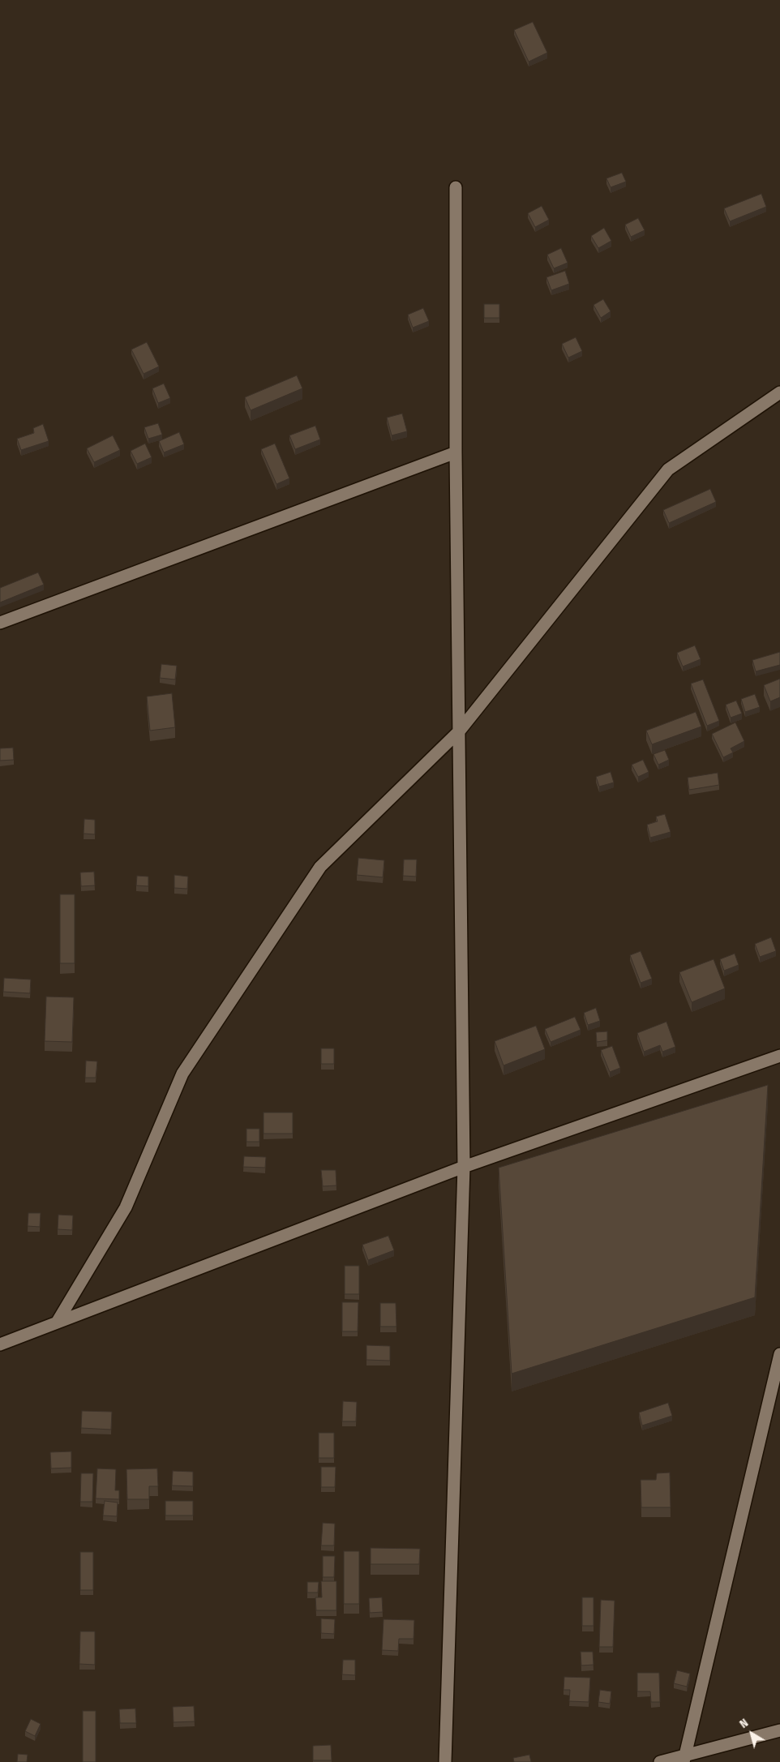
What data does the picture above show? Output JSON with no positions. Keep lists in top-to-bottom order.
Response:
{
  "north": "top left"
}
